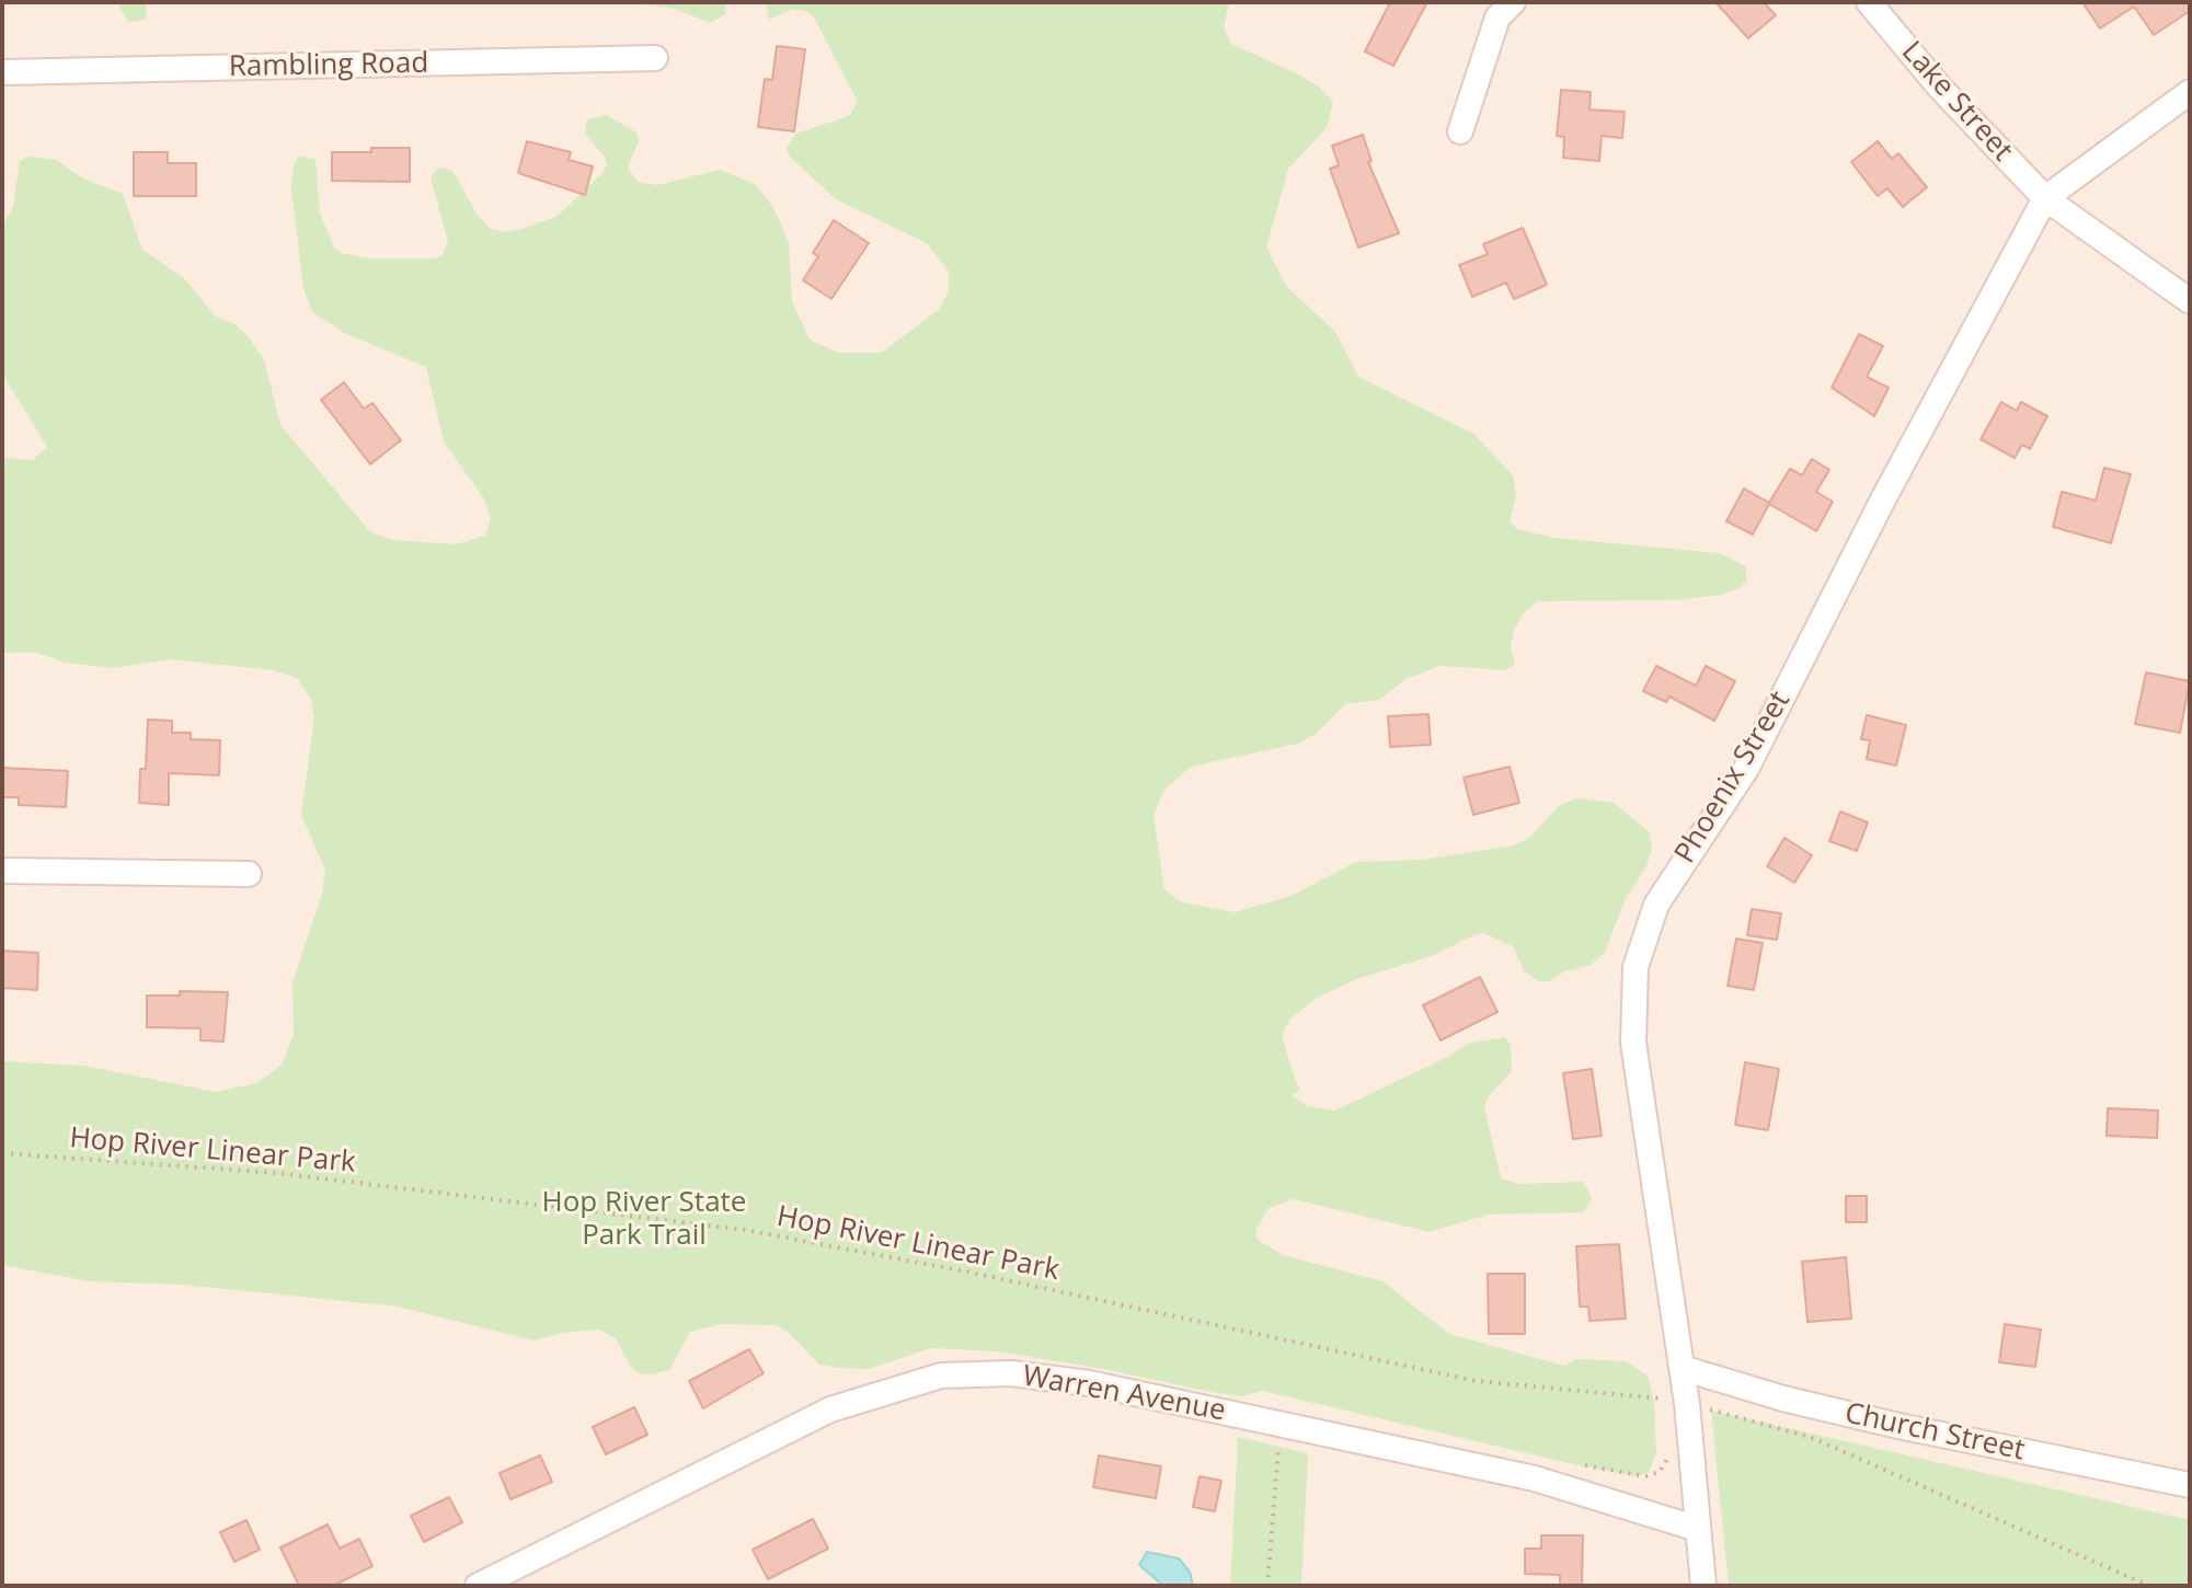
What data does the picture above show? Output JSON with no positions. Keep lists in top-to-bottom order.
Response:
{
  "streets": {
    "street": [
      "Rambling Road",
      "Lake Street",
      "Phoenix Street",
      "Warren Avenue",
      "Church Street"
    ],
    "path": ["Hop River Linear Park"]
  },
  "crossings": [
    ["Lake Street", "Phoenix Street"],
    ["Phoenix Street", "Warren Avenue"],
    ["Phoenix Street", "Church Street"]
  ],
  "parks": ["Hop River State Park Trail"]
}
